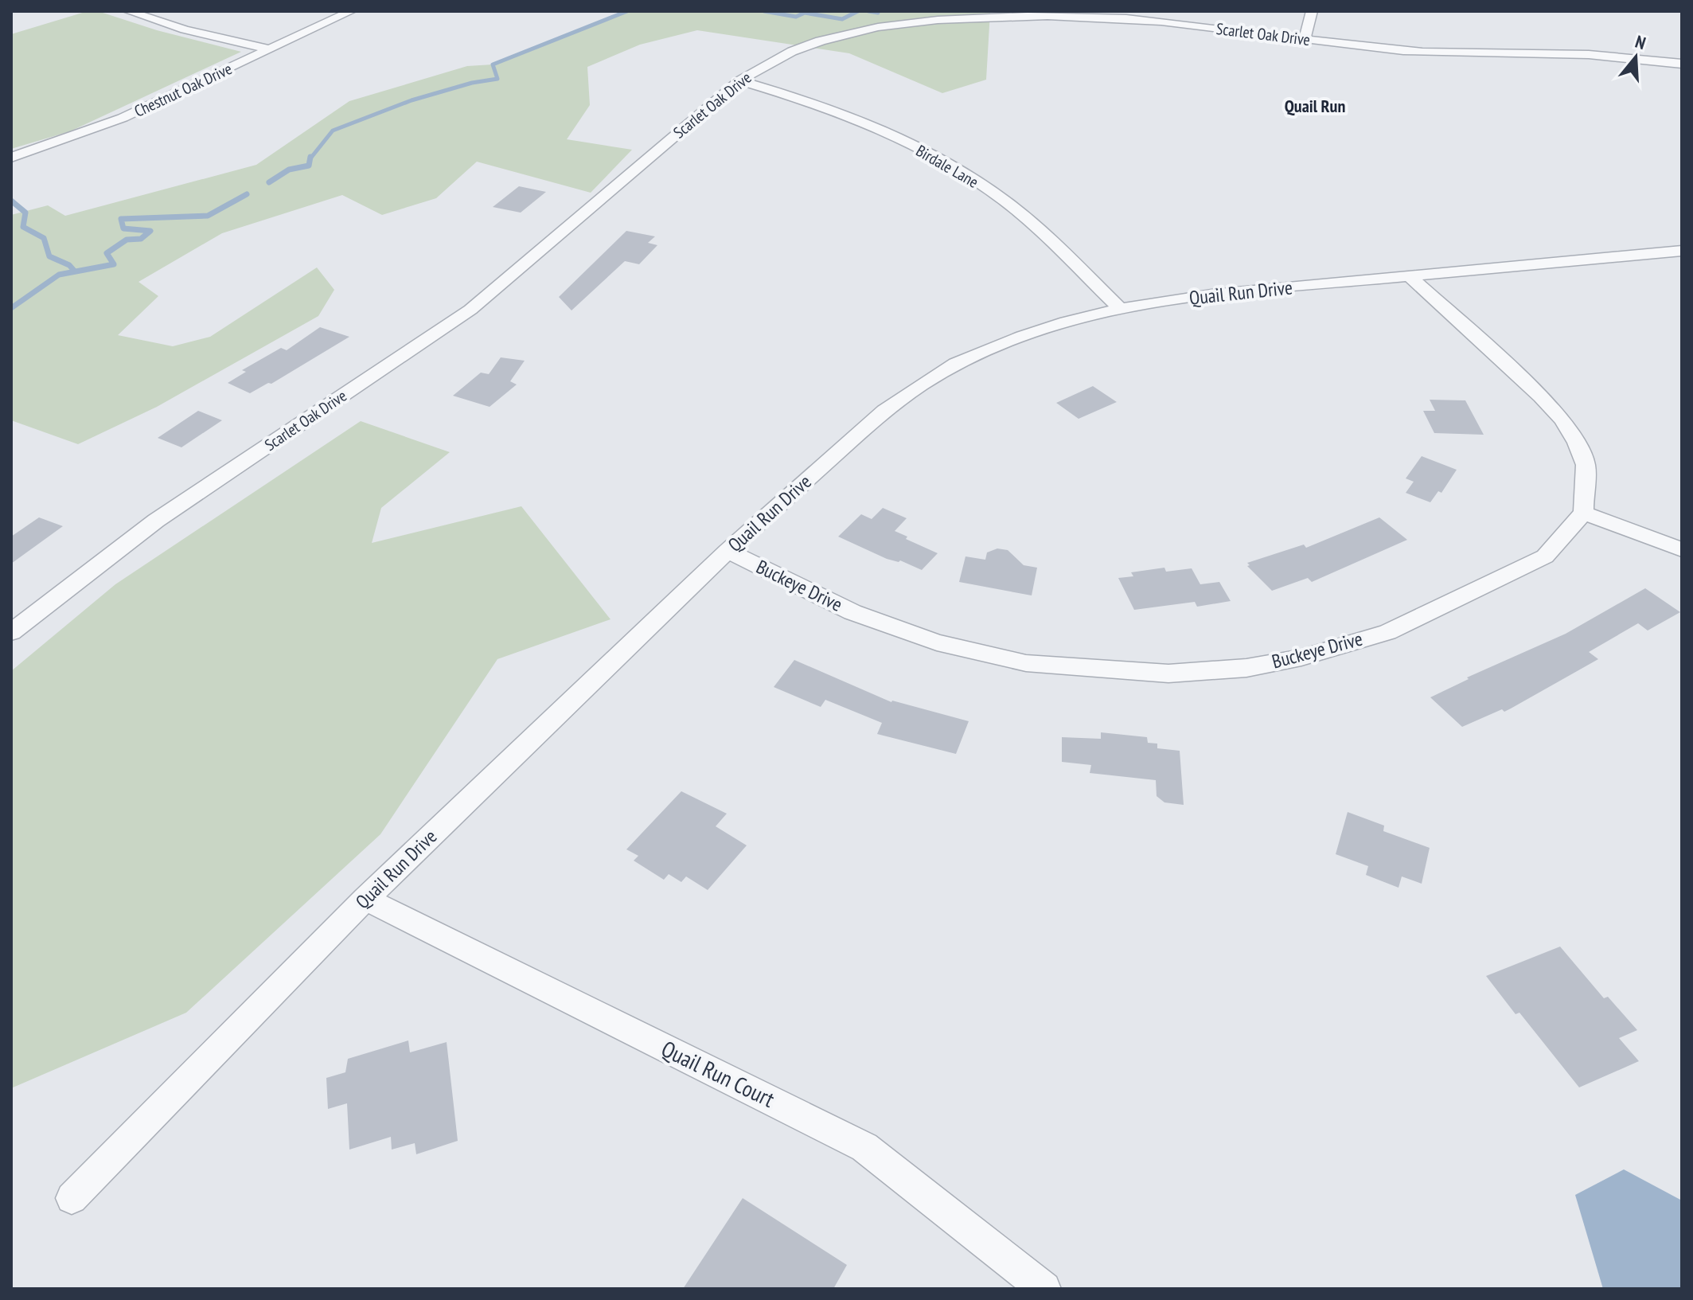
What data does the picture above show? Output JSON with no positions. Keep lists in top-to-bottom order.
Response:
{
  "streets": {
    "street": [
      "Scarlet Oak Drive",
      "Chestnut Oak Drive",
      "Birdale Lane",
      "Quail Run Drive",
      "Buckeye Drive",
      "Quail Run Court"
    ]
  },
  "crossings": [
    ["Scarlet Oak Drive", "Birdale Lane"],
    ["Birdale Lane", "Quail Run Drive"],
    ["Quail Run Drive", "Buckeye Drive"],
    ["Quail Run Drive", "Quail Run Court"]
  ],
  "districts": ["Quail Run"],
  "north": "top"
}
